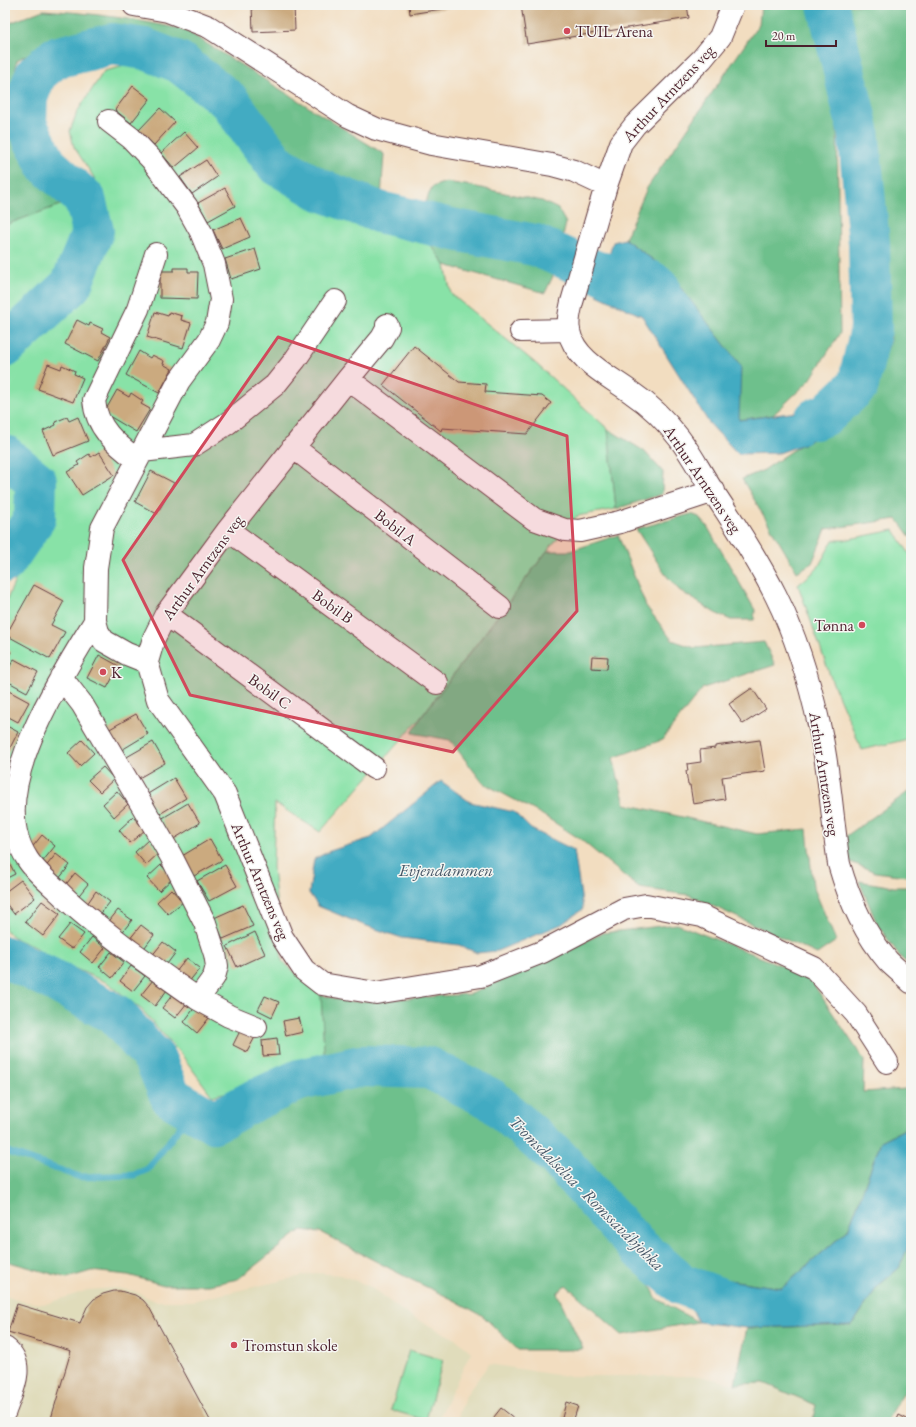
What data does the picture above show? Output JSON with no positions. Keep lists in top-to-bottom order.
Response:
{
  "streets": {
    "street": [
      "Arthur Arntzens veg",
      "Bobil A",
      "Bobil B",
      "Bobil C"
    ]
  },
  "crossings": [
    ["Arthur Arntzens veg", "Bobil A"],
    ["Arthur Arntzens veg", "Bobil B"],
    ["Arthur Arntzens veg", "Bobil C"]
  ],
  "water": ["Evjendammen", "Tromsdalselva - Romssaváhjohka"],
  "places": [
    "TUIL Arena",
    "Tønna",
    "K",
    "Tromstun skole"
  ],
  "scale_bar": "20 m"
}
